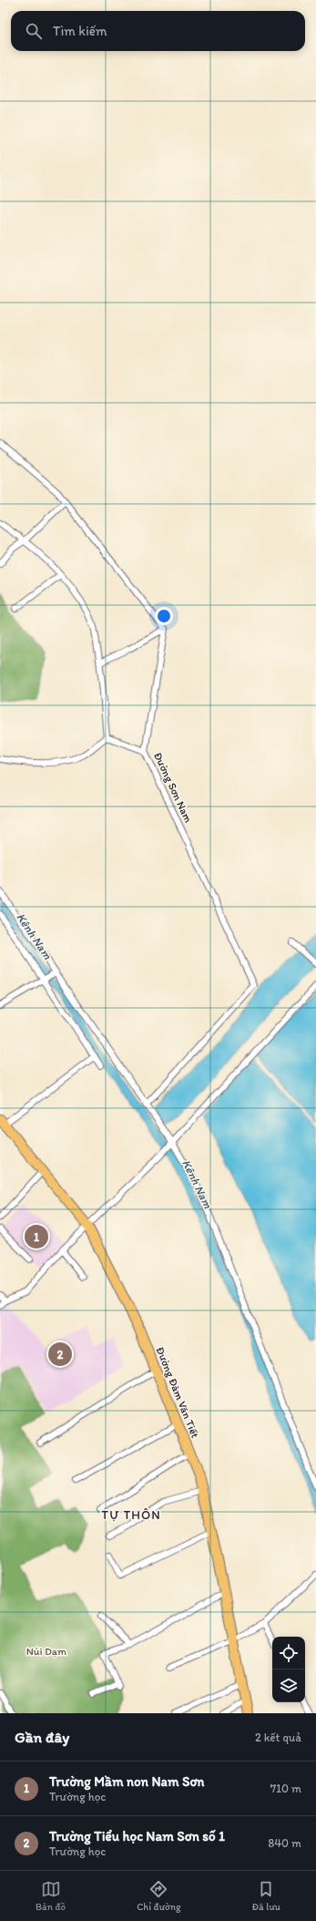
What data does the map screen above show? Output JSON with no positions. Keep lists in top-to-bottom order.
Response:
{
  "streets": {
    "main road": ["Đường Đàm Văn Tiết"],
    "street": ["Đường Sơn Nam"]
  },
  "districts": ["TỰ THÔN"],
  "water": ["Kênh Nam"],
  "parks": ["Núi Dạm"],
  "page": {
    "search": "Tìm kiếm",
    "pins": ["1", "2"],
    "heading": ["Gần đây", "2 kết quả"],
    "list": [
      {
        "mark": "1",
        "name": "Trường Mầm non Nam Sơn",
        "note": "Trường học",
        "value": "710 m"
      },
      {
        "mark": "2",
        "name": "Trường Tiểu học Nam Sơn số 1",
        "note": "Trường học",
        "value": "840 m"
      }
    ],
    "nav": ["Bản đồ", "Chỉ đường", "Đã lưu"]
  }
}
